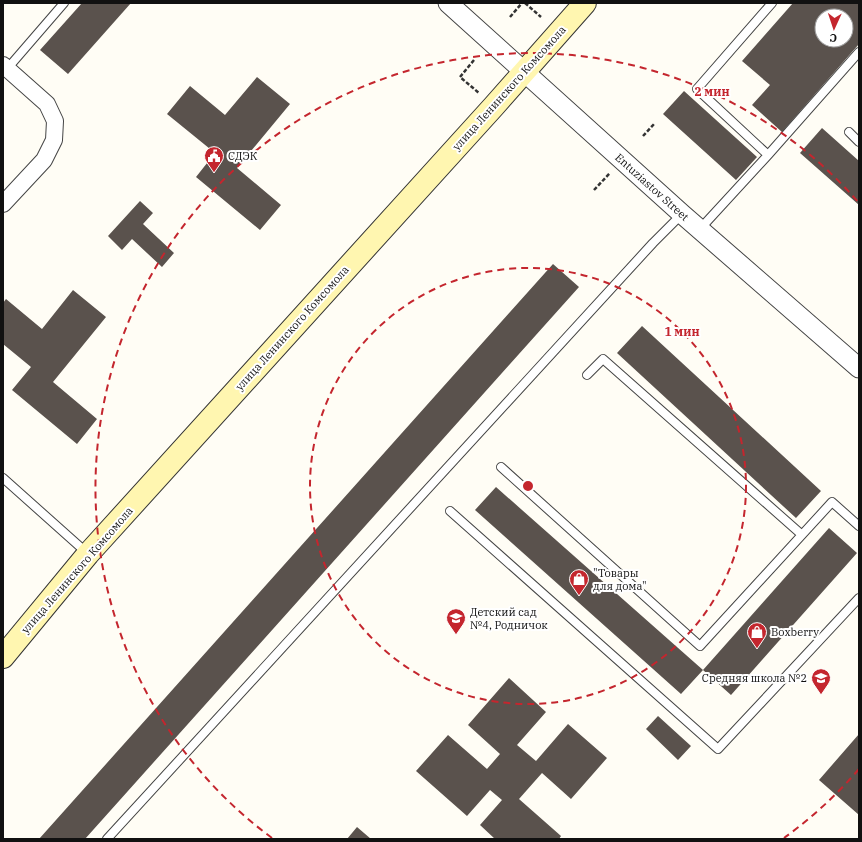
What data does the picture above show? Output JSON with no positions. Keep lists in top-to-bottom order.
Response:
{
  "streets": {
    "main road": ["улица Ленинского Комсомола"],
    "street": ["Entuziastov Street"]
  },
  "crossings": [
    ["улица Ленинского Комсомола", "Entuziastov Street"]
  ],
  "places": {
    "public building": ["СДЭК"],
    "shop": ["\"Товары для дома\"", "Boxberry"],
    "school or university": ["Детский сад №4, Родничок", "Средняя школа №2"]
  },
  "north": "bottom",
  "rings": ["2 мин", "1 мин"]
}
